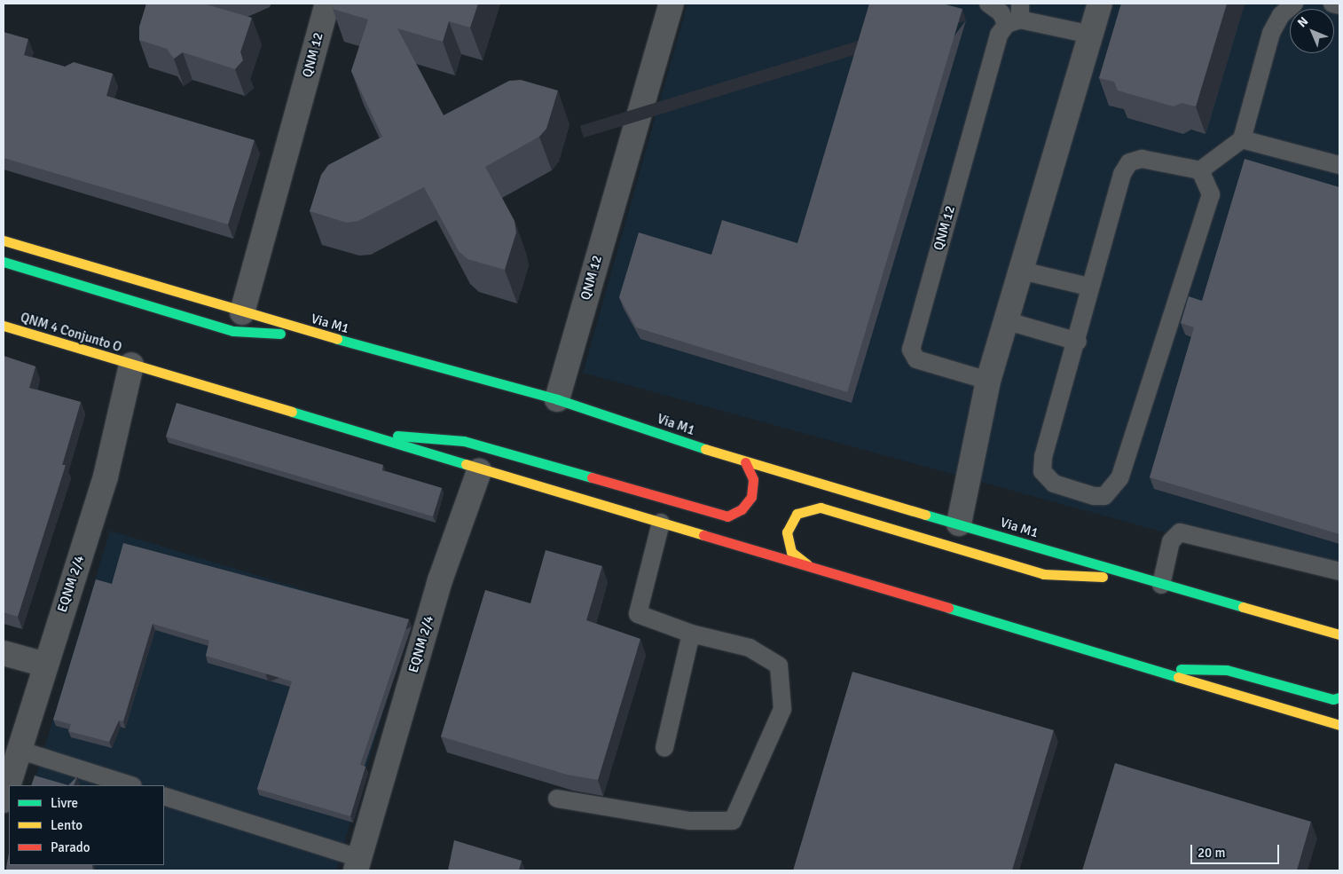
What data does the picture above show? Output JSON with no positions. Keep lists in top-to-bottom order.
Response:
{
  "streets": {
    "main road": ["Via M1", "QNM 4 Conjunto O"],
    "street": ["QNM 12", "EQNM 2/4"]
  },
  "crossings": [
    ["QNM 12", "Via M1"],
    ["QNM 4 Conjunto O", "EQNM 2/4"]
  ],
  "legend": ["Livre", "Lento", "Parado"],
  "scale_bar": "20 m",
  "north": "top left"
}
